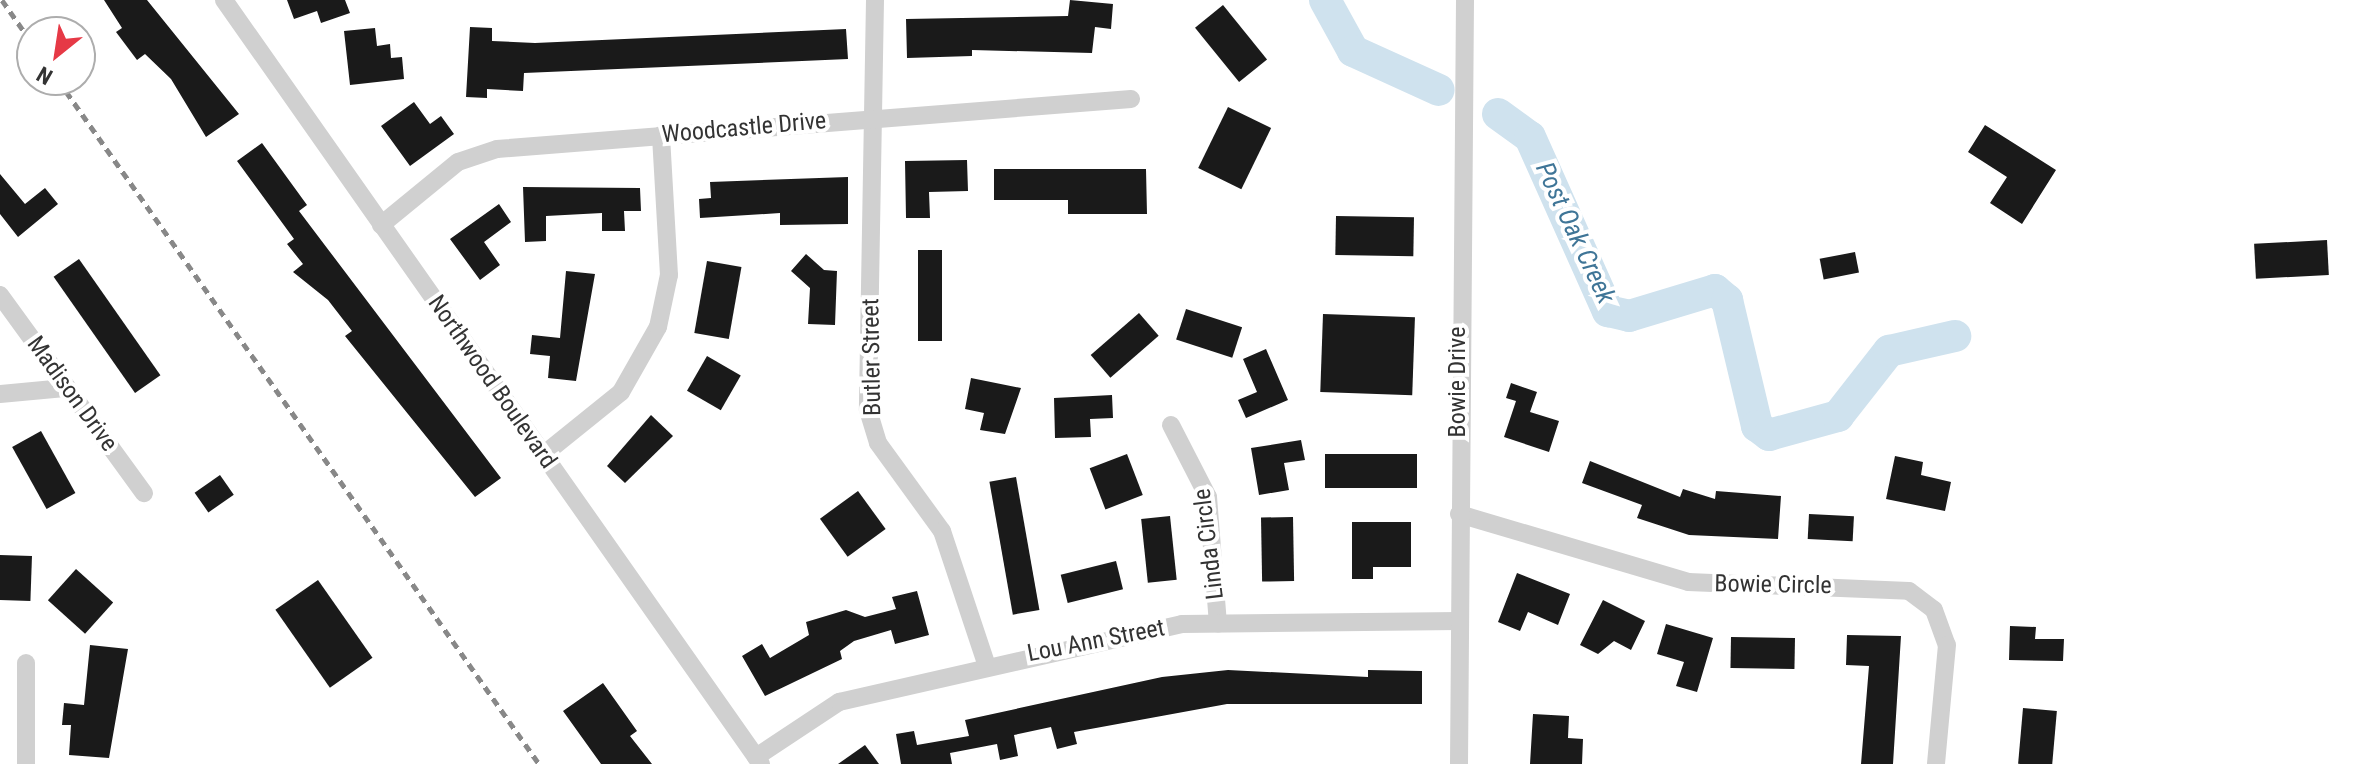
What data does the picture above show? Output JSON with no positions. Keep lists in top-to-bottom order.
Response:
{
  "streets": {
    "street": [
      "Woodcastle Drive",
      "Butler Street",
      "Northwood Boulevard",
      "Bowie Drive",
      "Madison Drive",
      "Linda Circle",
      "Bowie Circle",
      "Lou Ann Street"
    ]
  },
  "crossings": [
    ["Woodcastle Drive", "Butler Street"],
    ["Woodcastle Drive", "Northwood Boulevard"],
    ["Butler Street", "Lou Ann Street"],
    ["Northwood Boulevard", "Lou Ann Street"],
    ["Bowie Drive", "Bowie Circle"],
    ["Bowie Drive", "Lou Ann Street"],
    ["Linda Circle", "Lou Ann Street"]
  ],
  "water": ["Post Oak Creek"],
  "north": "bottom left"
}
